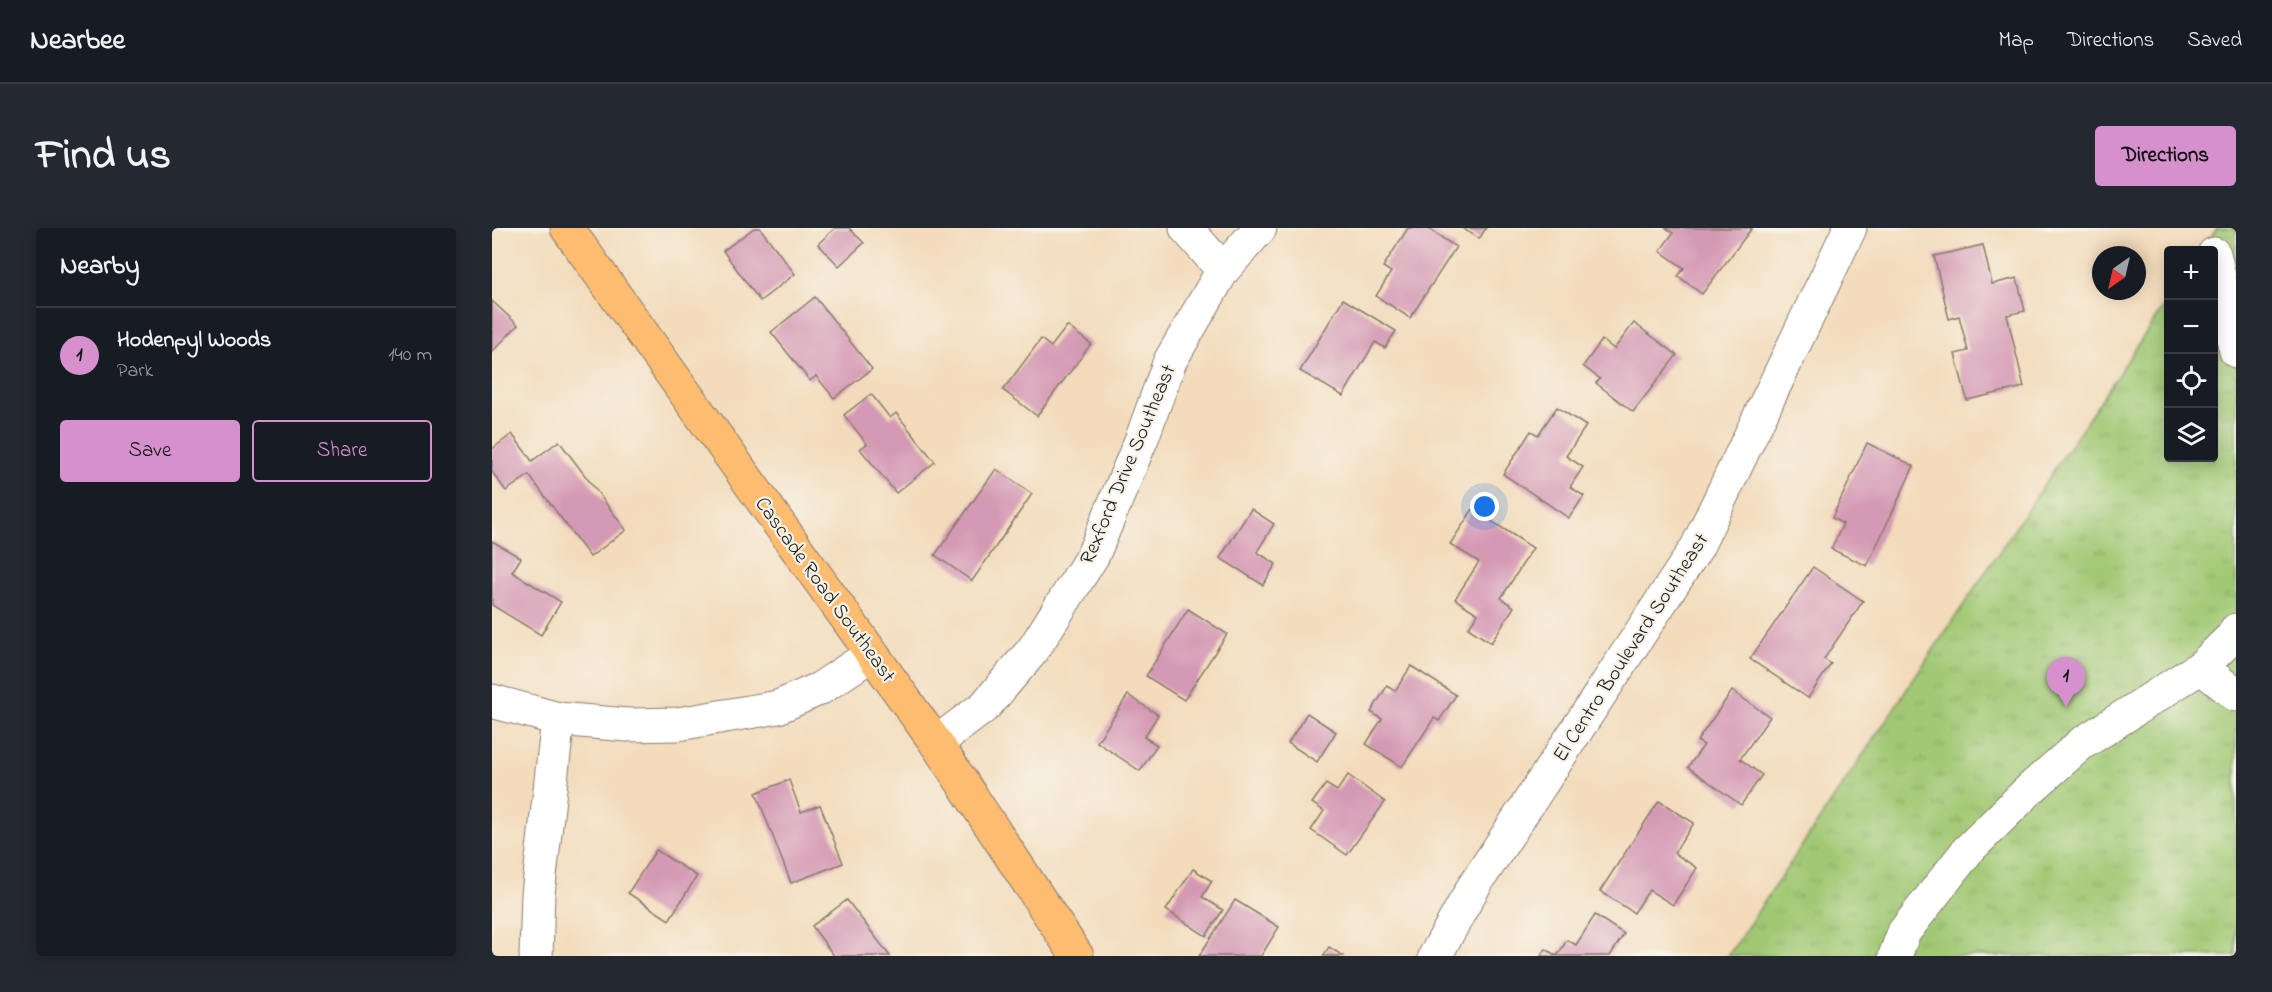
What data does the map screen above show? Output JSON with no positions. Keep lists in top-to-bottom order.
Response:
{
  "streets": {
    "main road": ["Cascade Road Southeast"],
    "street": ["Rexford Drive Southeast", "El Centro Boulevard Southeast"]
  },
  "crossings": [
    ["Rexford Drive Southeast", "Cascade Road Southeast"]
  ],
  "north": "bottom left",
  "page": {
    "header": "Nearbee",
    "nav": ["Map", "Directions", "Saved"],
    "title": "Find us",
    "buttons": [
      "Directions",
      ["Save", "Share"]
    ],
    "heading": "Nearby",
    "map_buttons": ["+", "−"],
    "list": [
      {
        "mark": "1",
        "name": "Hodenpyl Woods",
        "note": "Park",
        "value": "140 m"
      }
    ],
    "pins": "1"
  }
}
